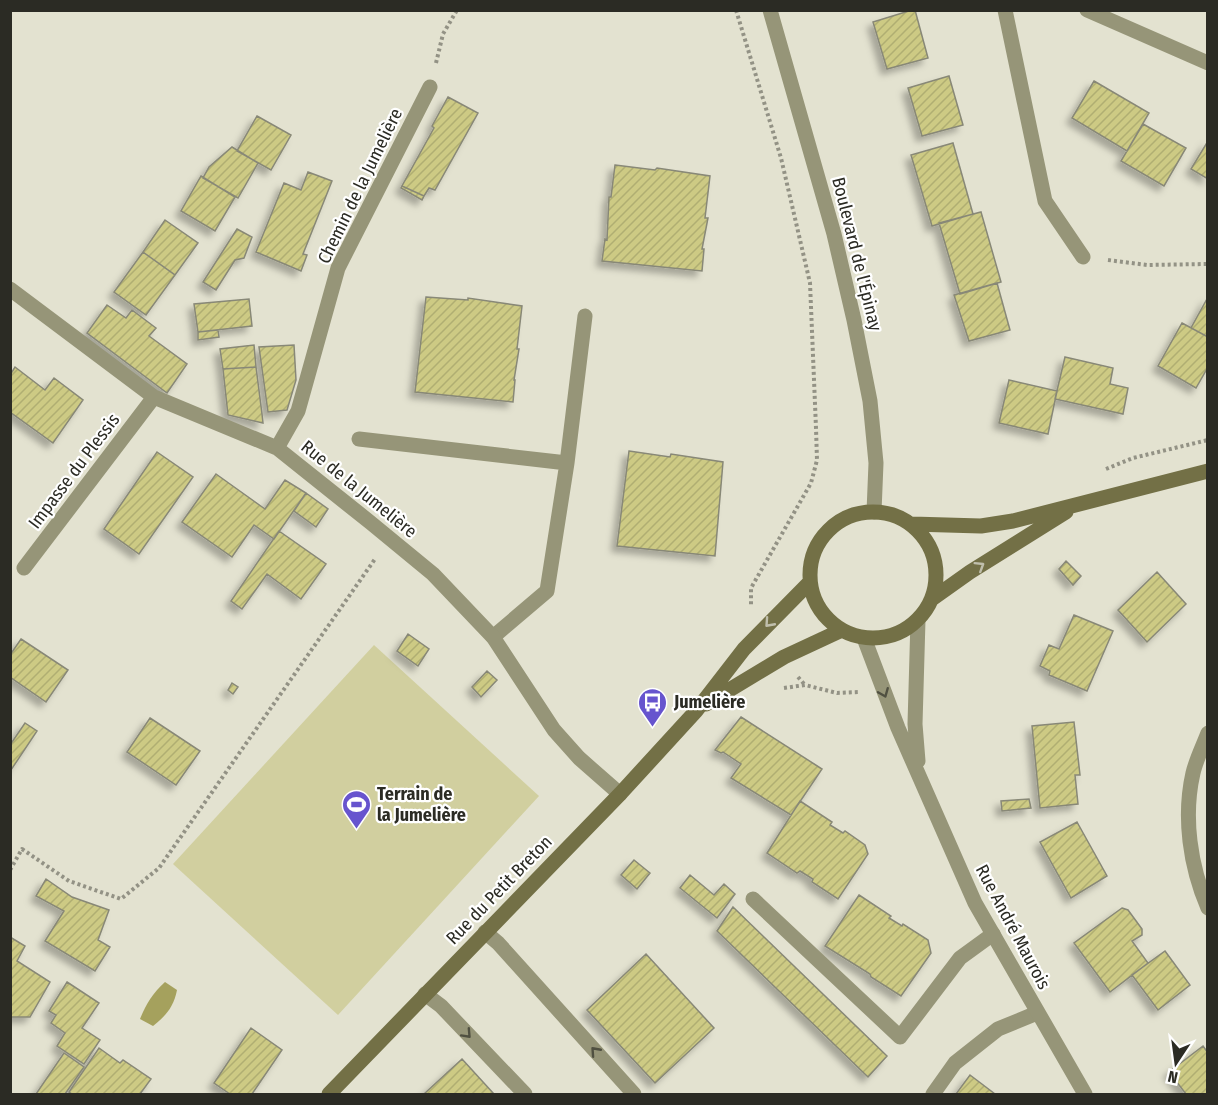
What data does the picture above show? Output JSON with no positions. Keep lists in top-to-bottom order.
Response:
{
  "streets": {
    "main road": ["Rue du Petit Breton"],
    "street": [
      "Chemin de la Jumelière",
      "Boulevard de l'Épinay",
      "Impasse du Plessis",
      "Rue de la Jumelière",
      "Rue André Maurois"
    ]
  },
  "crossings": [
    ["Chemin de la Jumelière", "Rue de la Jumelière"],
    ["Boulevard de l'Épinay", "Rue du Petit Breton"],
    ["Boulevard de l'Épinay", "Rue André Maurois"],
    ["Impasse du Plessis", "Rue de la Jumelière"],
    ["Rue de la Jumelière", "Rue du Petit Breton"],
    ["Rue du Petit Breton", "Rue André Maurois"]
  ],
  "places": {
    "bus stop": ["Jumelière"],
    "sports": ["Terrain de la Jumelière"]
  },
  "north": "bottom"
}
